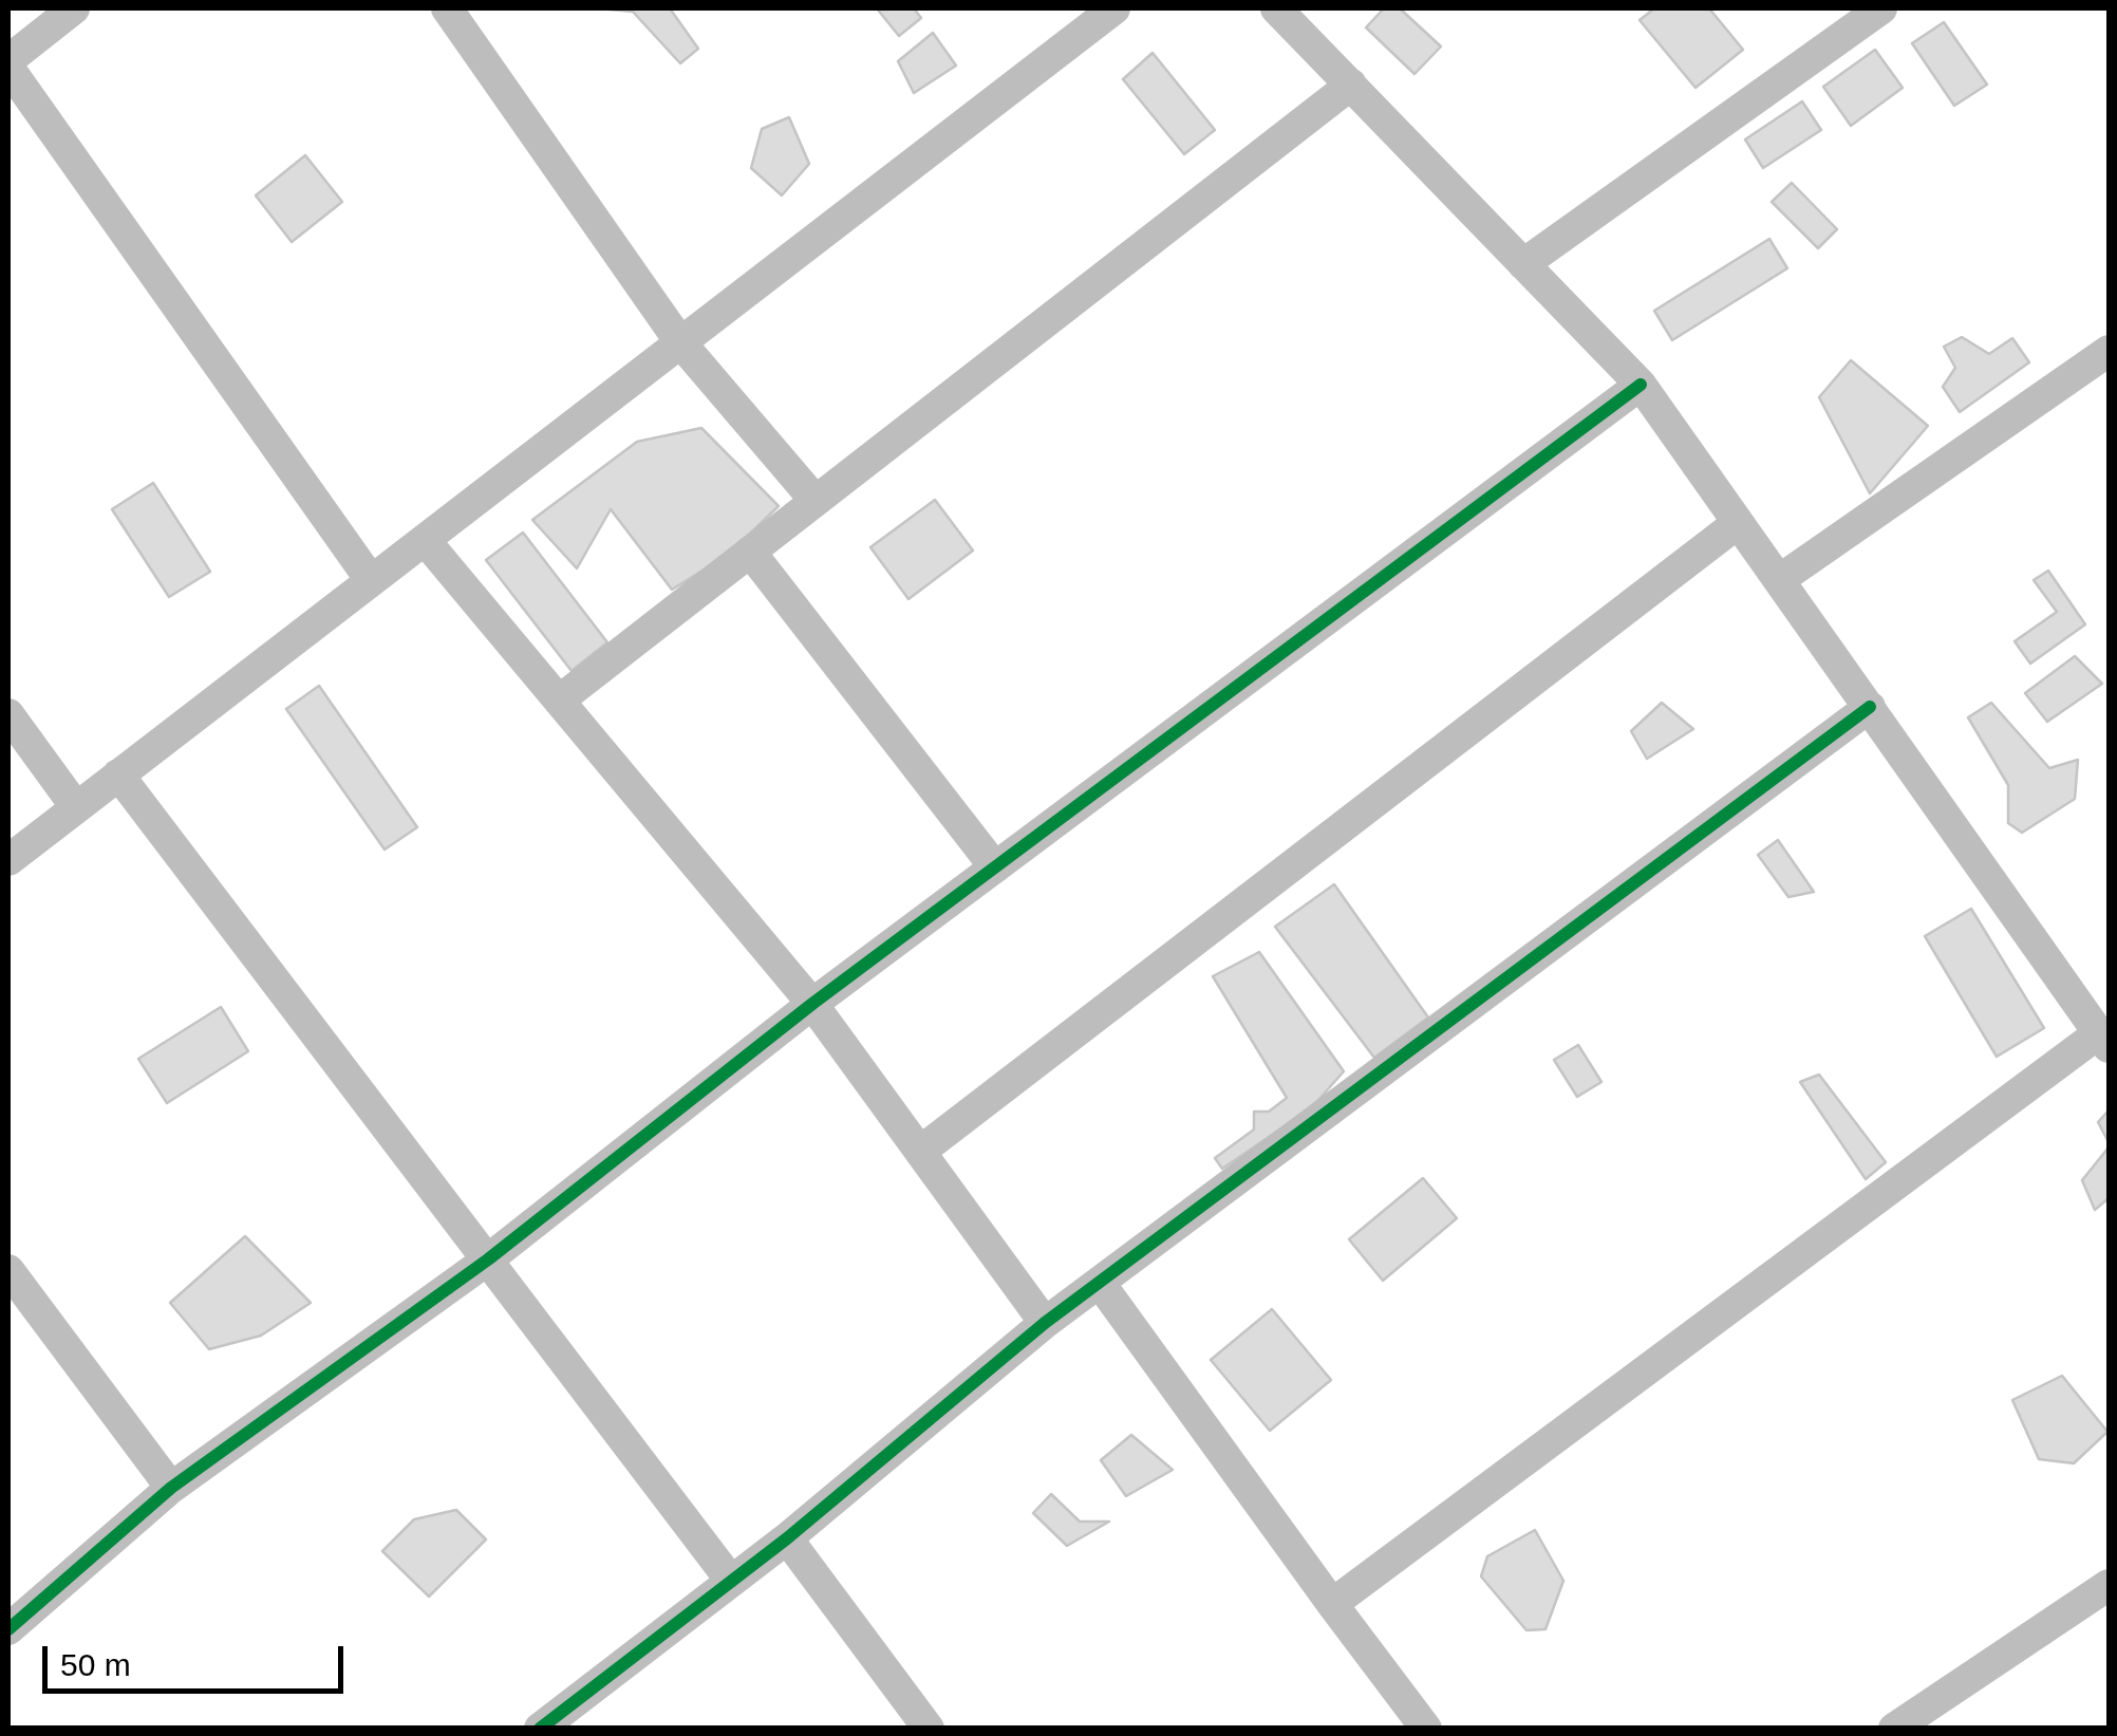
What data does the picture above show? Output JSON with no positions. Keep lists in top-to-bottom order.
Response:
{
  "scale_bar": "50 m"
}
